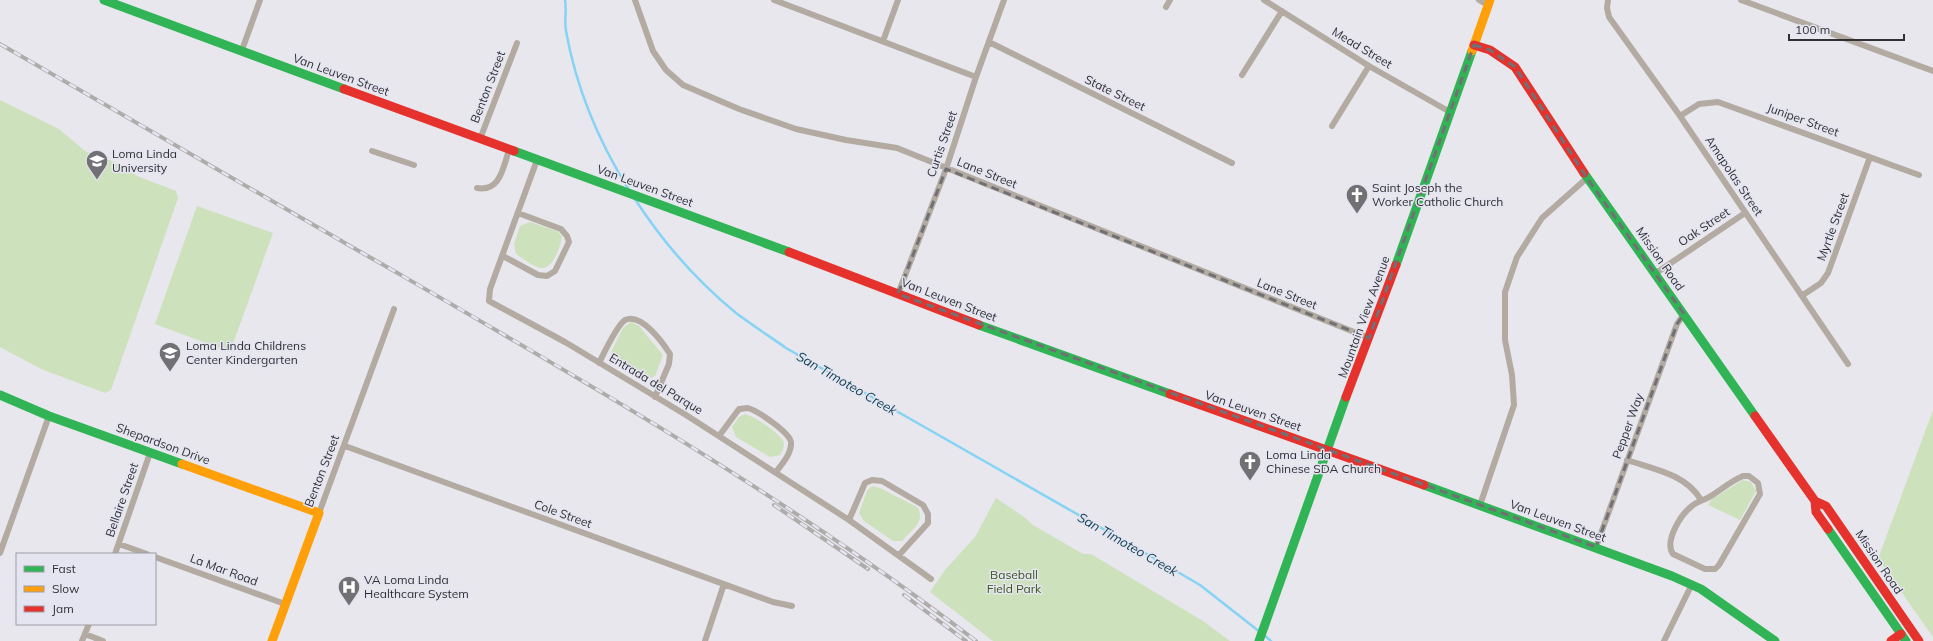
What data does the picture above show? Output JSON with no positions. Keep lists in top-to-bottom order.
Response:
{
  "streets": {
    "street": [
      "Mead Street",
      "Van Leuven Street",
      "Benton Street",
      "State Street",
      "Juniper Street",
      "Curtis Street",
      "Lane Street",
      "Amapolas Street",
      "Oak Street",
      "Myrtle Street",
      "Mission Road",
      "Mountain View Avenue",
      "Entrada del Parque",
      "Pepper Way",
      "Shepardson Drive",
      "Bellaire Street",
      "Cole Street",
      "La Mar Road"
    ]
  },
  "crossings": [
    ["Mead Street", "Mountain View Avenue"],
    ["Van Leuven Street", "Benton Street"],
    ["Van Leuven Street", "Curtis Street"],
    ["Van Leuven Street", "Mountain View Avenue"],
    ["Van Leuven Street", "Entrada del Parque"],
    ["Van Leuven Street", "Pepper Way"],
    ["Benton Street", "Shepardson Drive"],
    ["Benton Street", "Cole Street"],
    ["Benton Street", "La Mar Road"],
    ["State Street", "Curtis Street"],
    ["Juniper Street", "Amapolas Street"],
    ["Juniper Street", "Myrtle Street"],
    ["Curtis Street", "Lane Street"],
    ["Lane Street", "Mountain View Avenue"],
    ["Amapolas Street", "Oak Street"],
    ["Amapolas Street", "Myrtle Street"],
    ["Oak Street", "Mission Road"],
    ["Mission Road", "Mountain View Avenue"],
    ["Mission Road", "Pepper Way"],
    ["Shepardson Drive", "Bellaire Street"]
  ],
  "water": ["San Timoteo Creek"],
  "parks": ["Baseball Field Park"],
  "places": {
    "school or university": ["Loma Linda University", "Loma Linda Childrens Center Kindergarten"],
    "church": ["Saint Joseph the Worker Catholic Church", "Loma Linda Chinese SDA Church"],
    "hospital": ["VA Loma Linda Healthcare System"]
  },
  "legend": ["Fast", "Slow", "Jam"],
  "scale_bar": "100 m"
}
